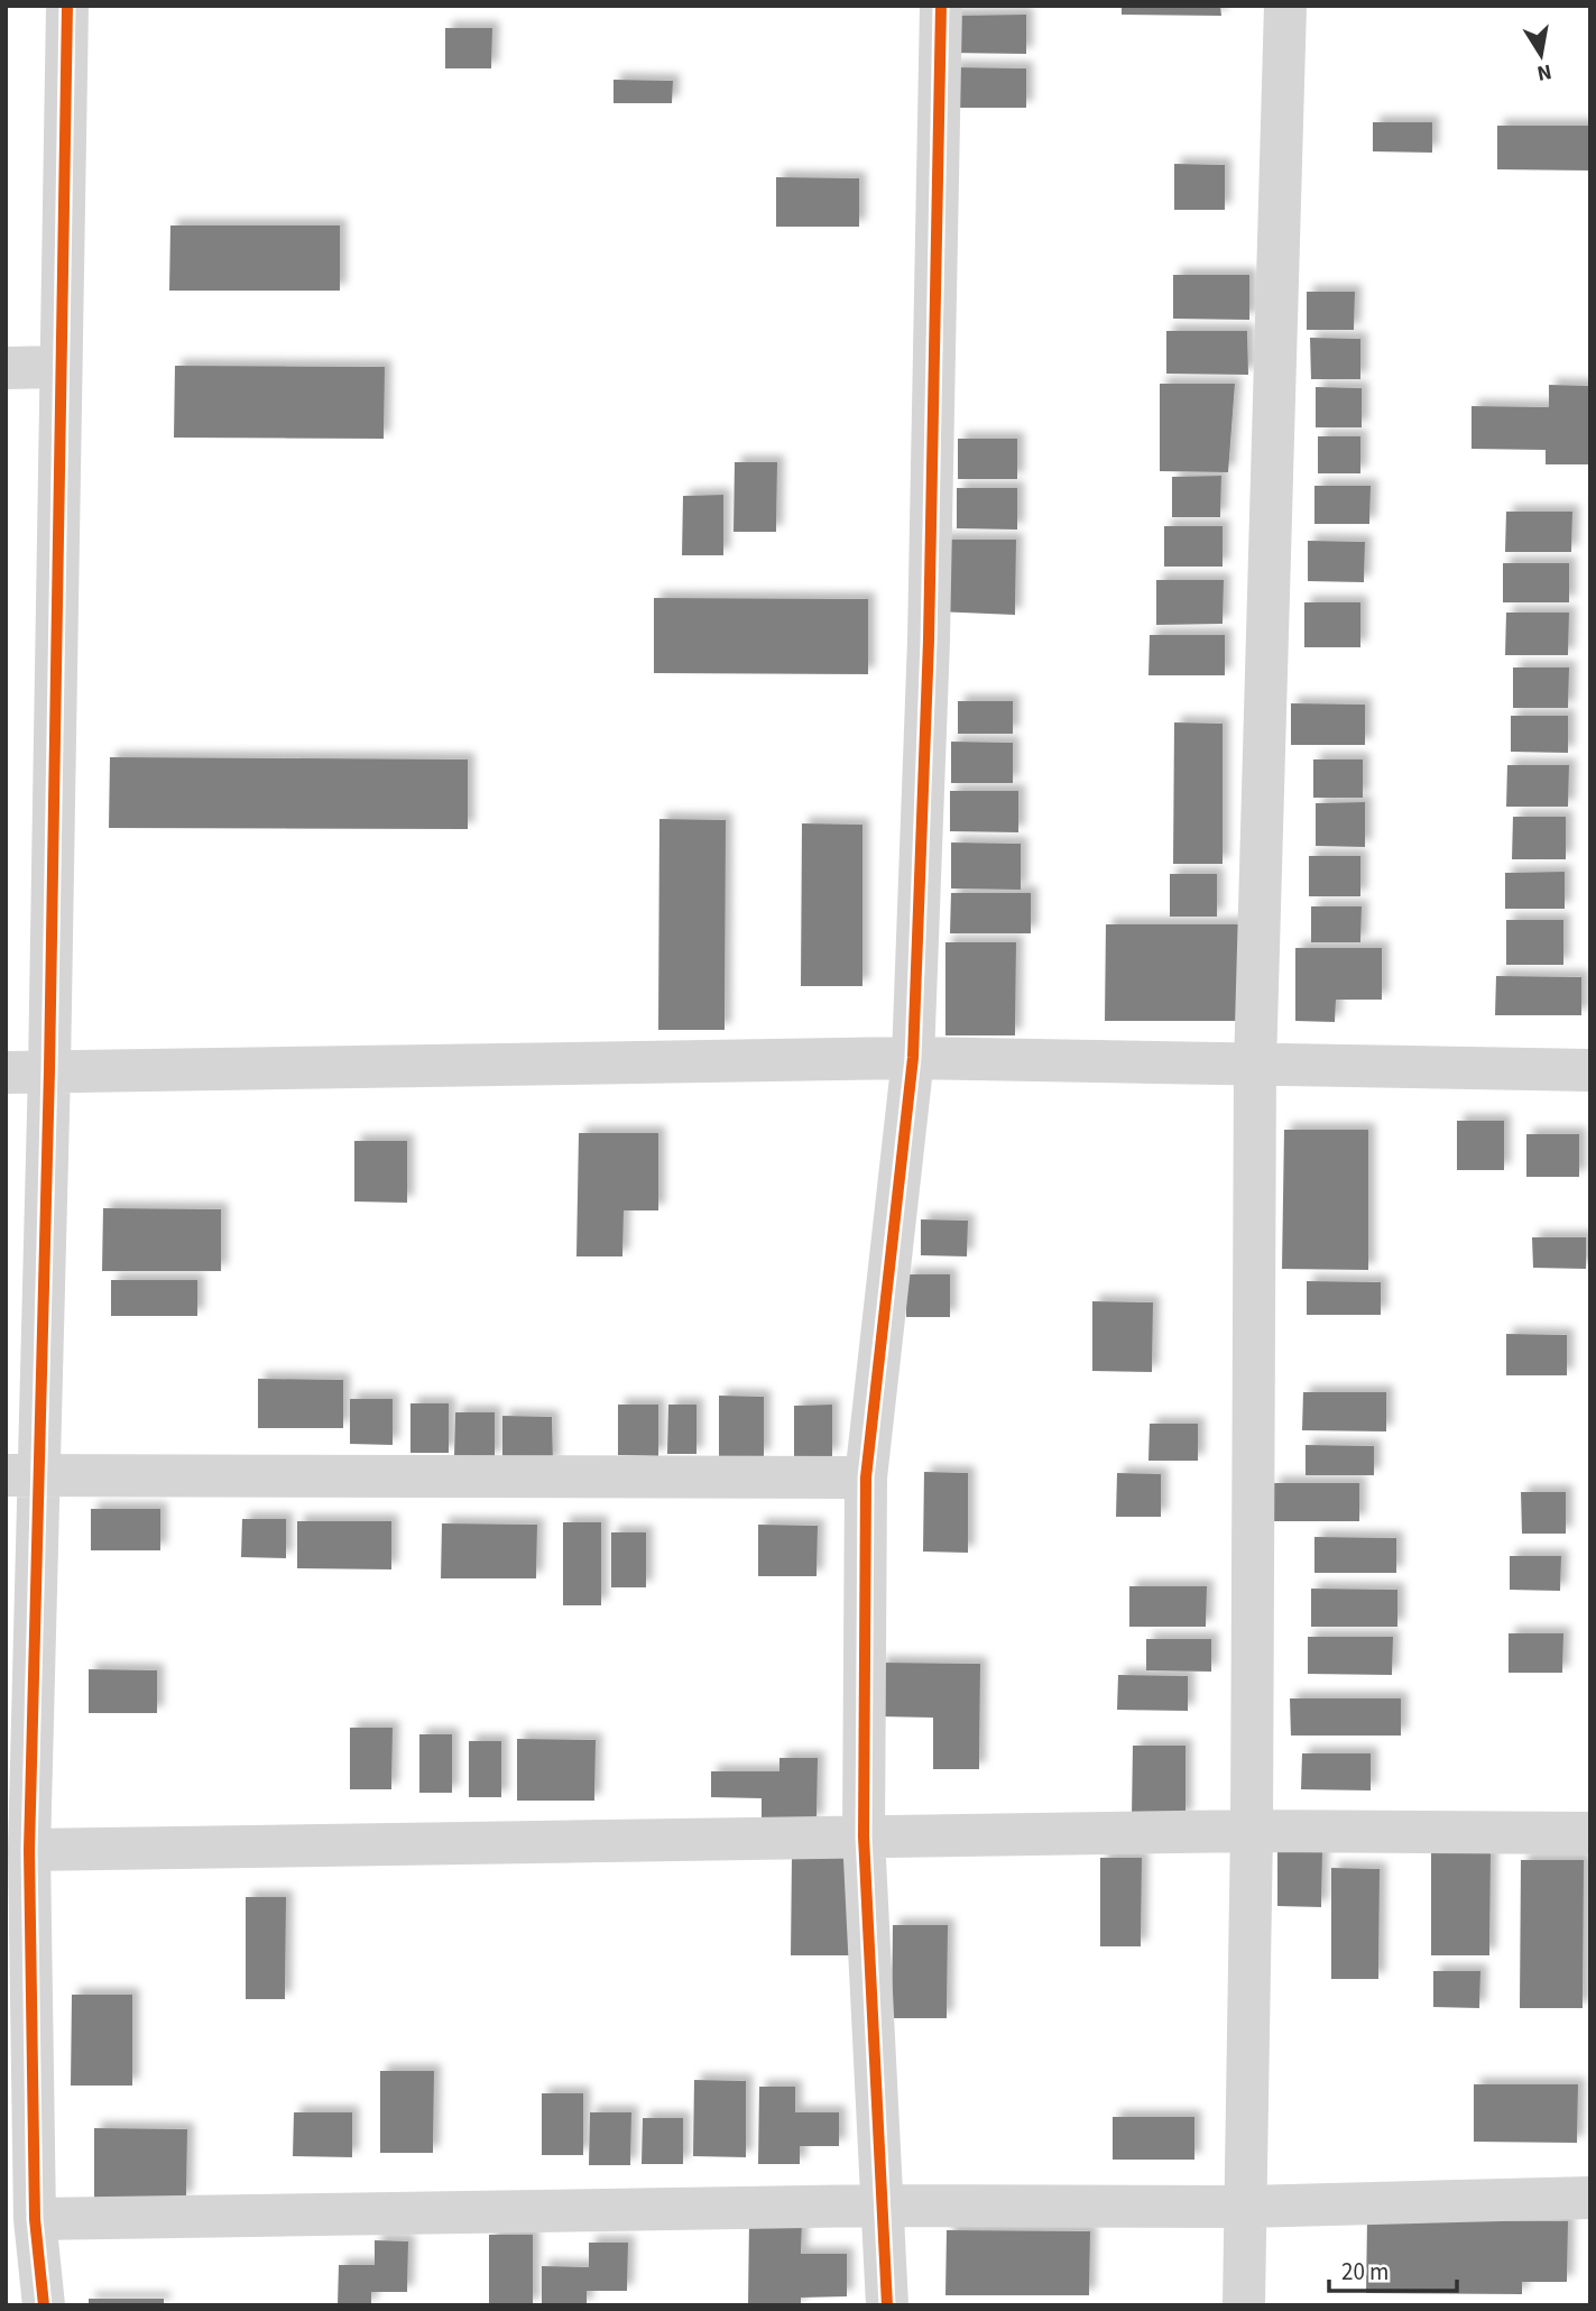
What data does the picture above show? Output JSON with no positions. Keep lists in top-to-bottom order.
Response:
{
  "scale_bar": "20 m",
  "north": "bottom"
}
